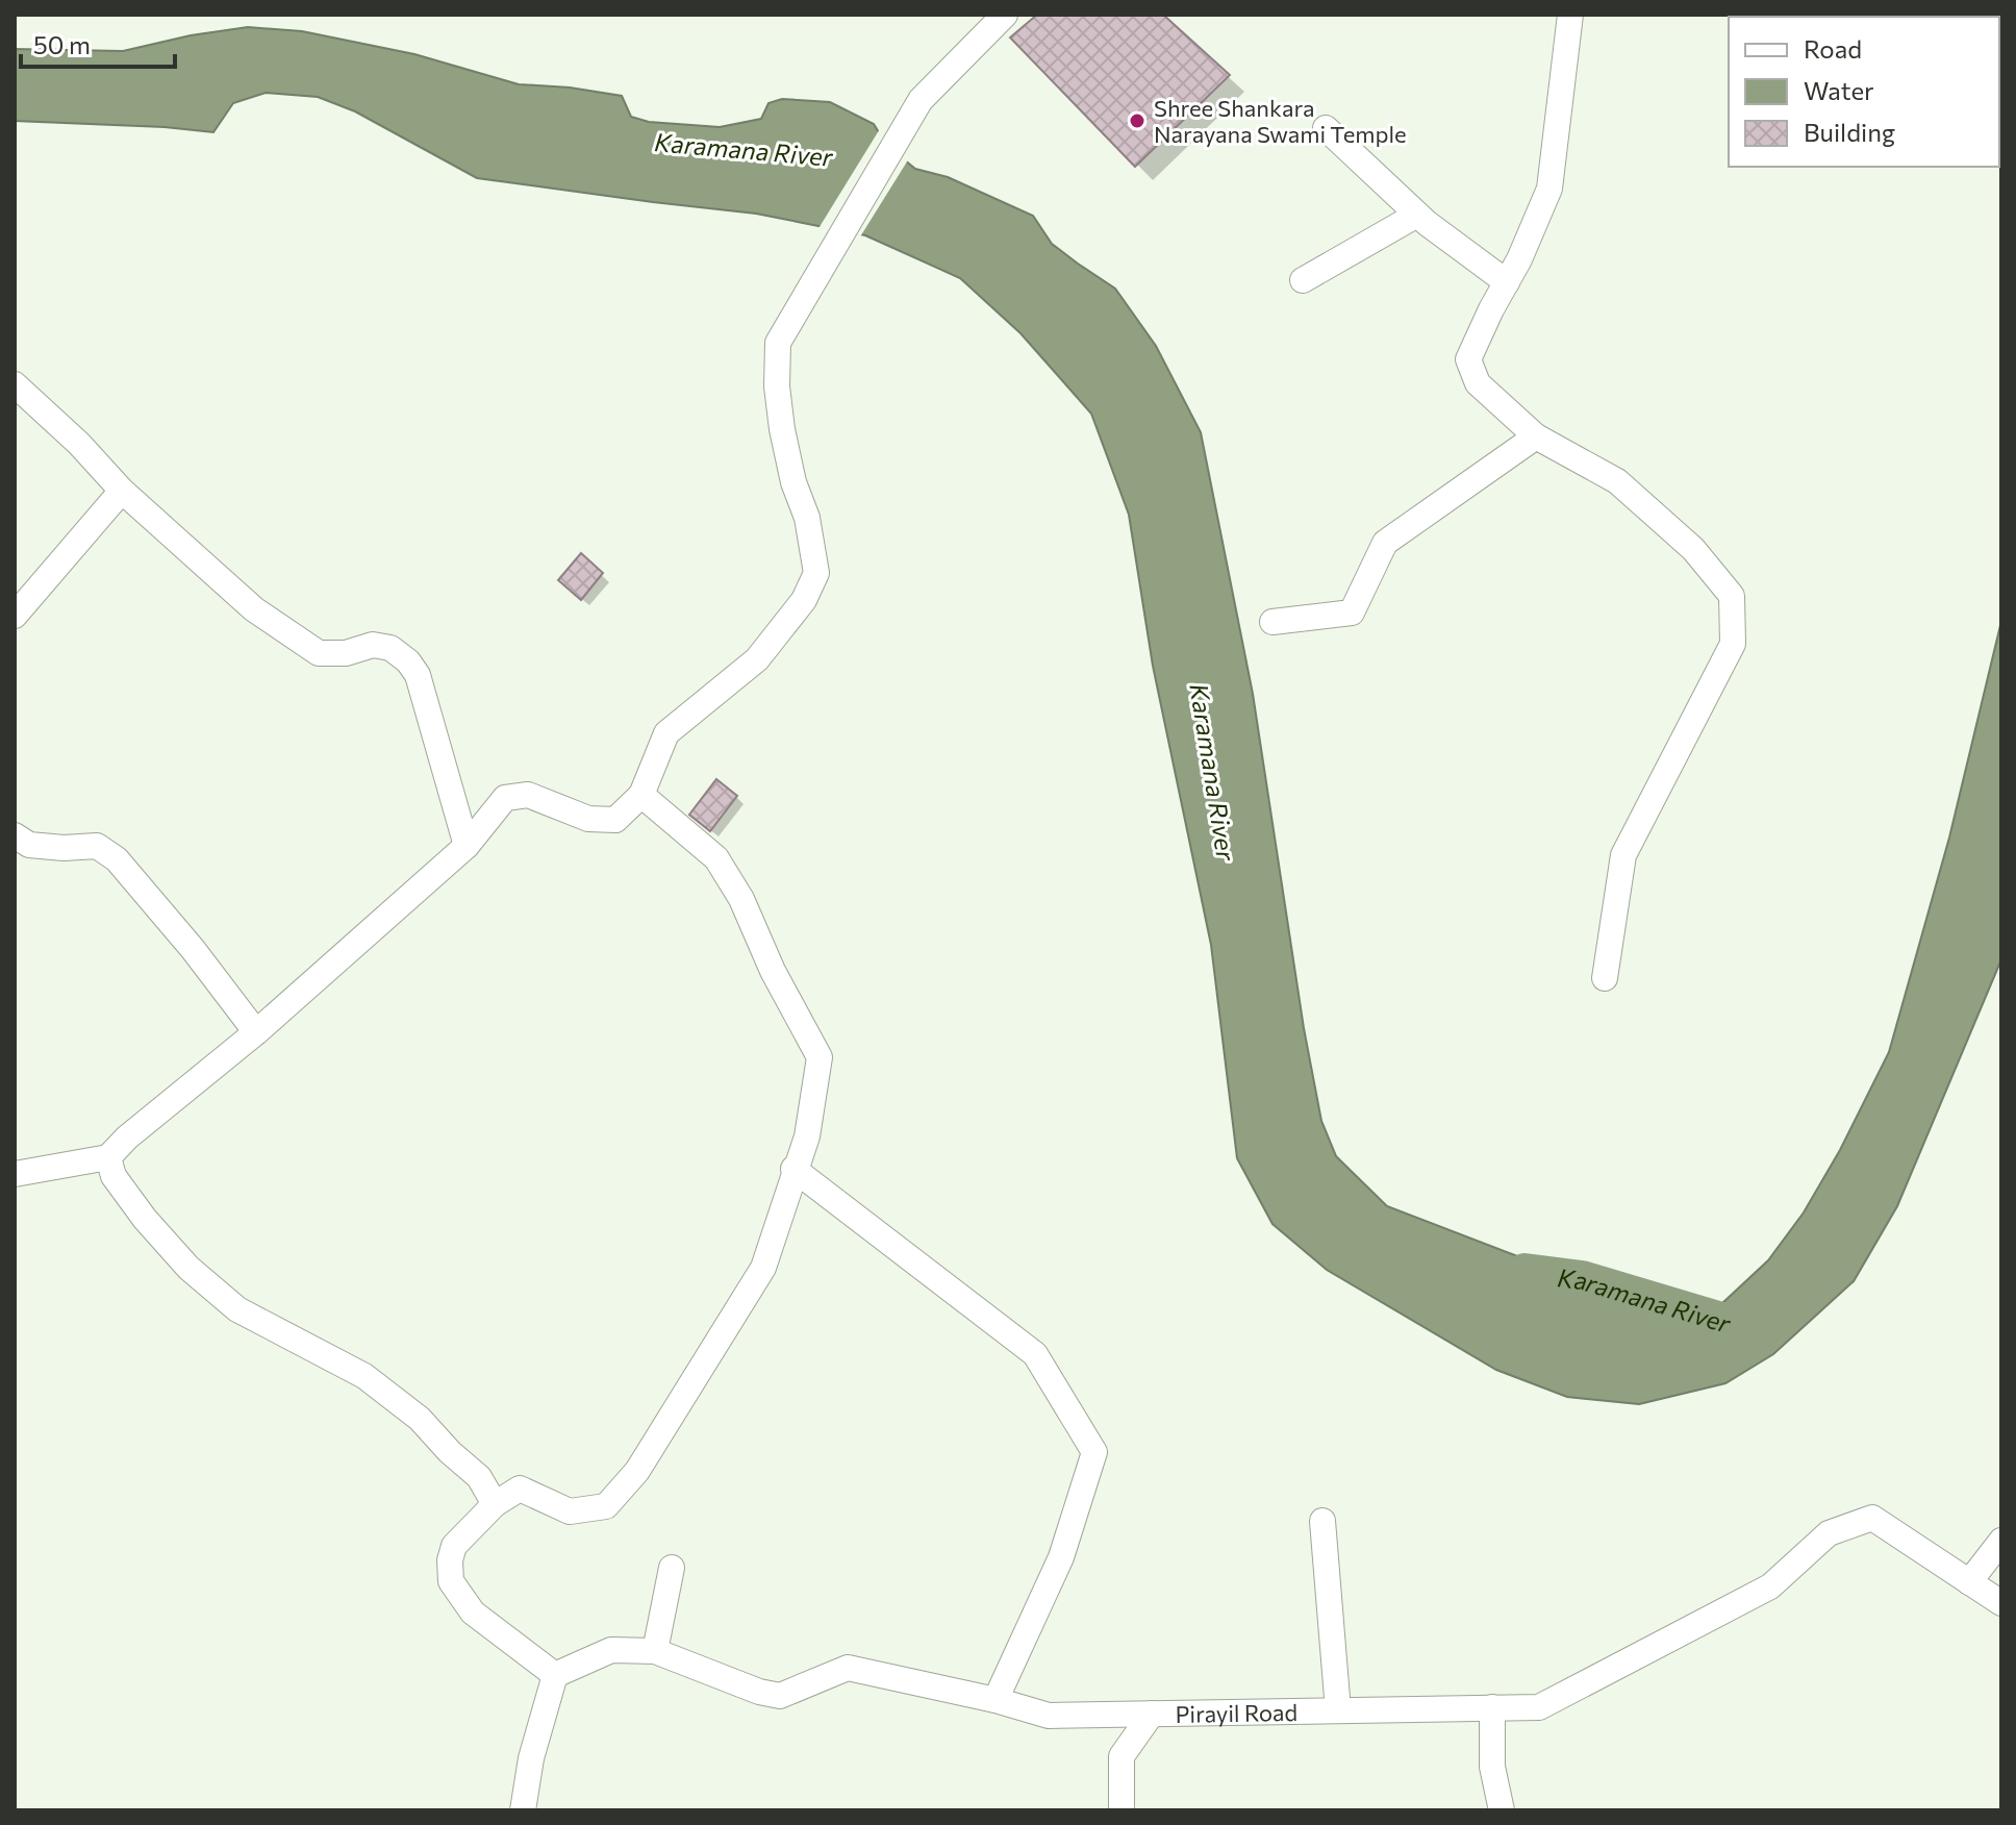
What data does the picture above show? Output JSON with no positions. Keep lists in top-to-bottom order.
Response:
{
  "streets": {
    "street": ["Pirayil Road"]
  },
  "water": ["Karamana River"],
  "places": ["Shree Shankara Narayana Swami Temple"],
  "legend": ["Road", "Water", "Building"],
  "scale_bar": "50 m"
}
